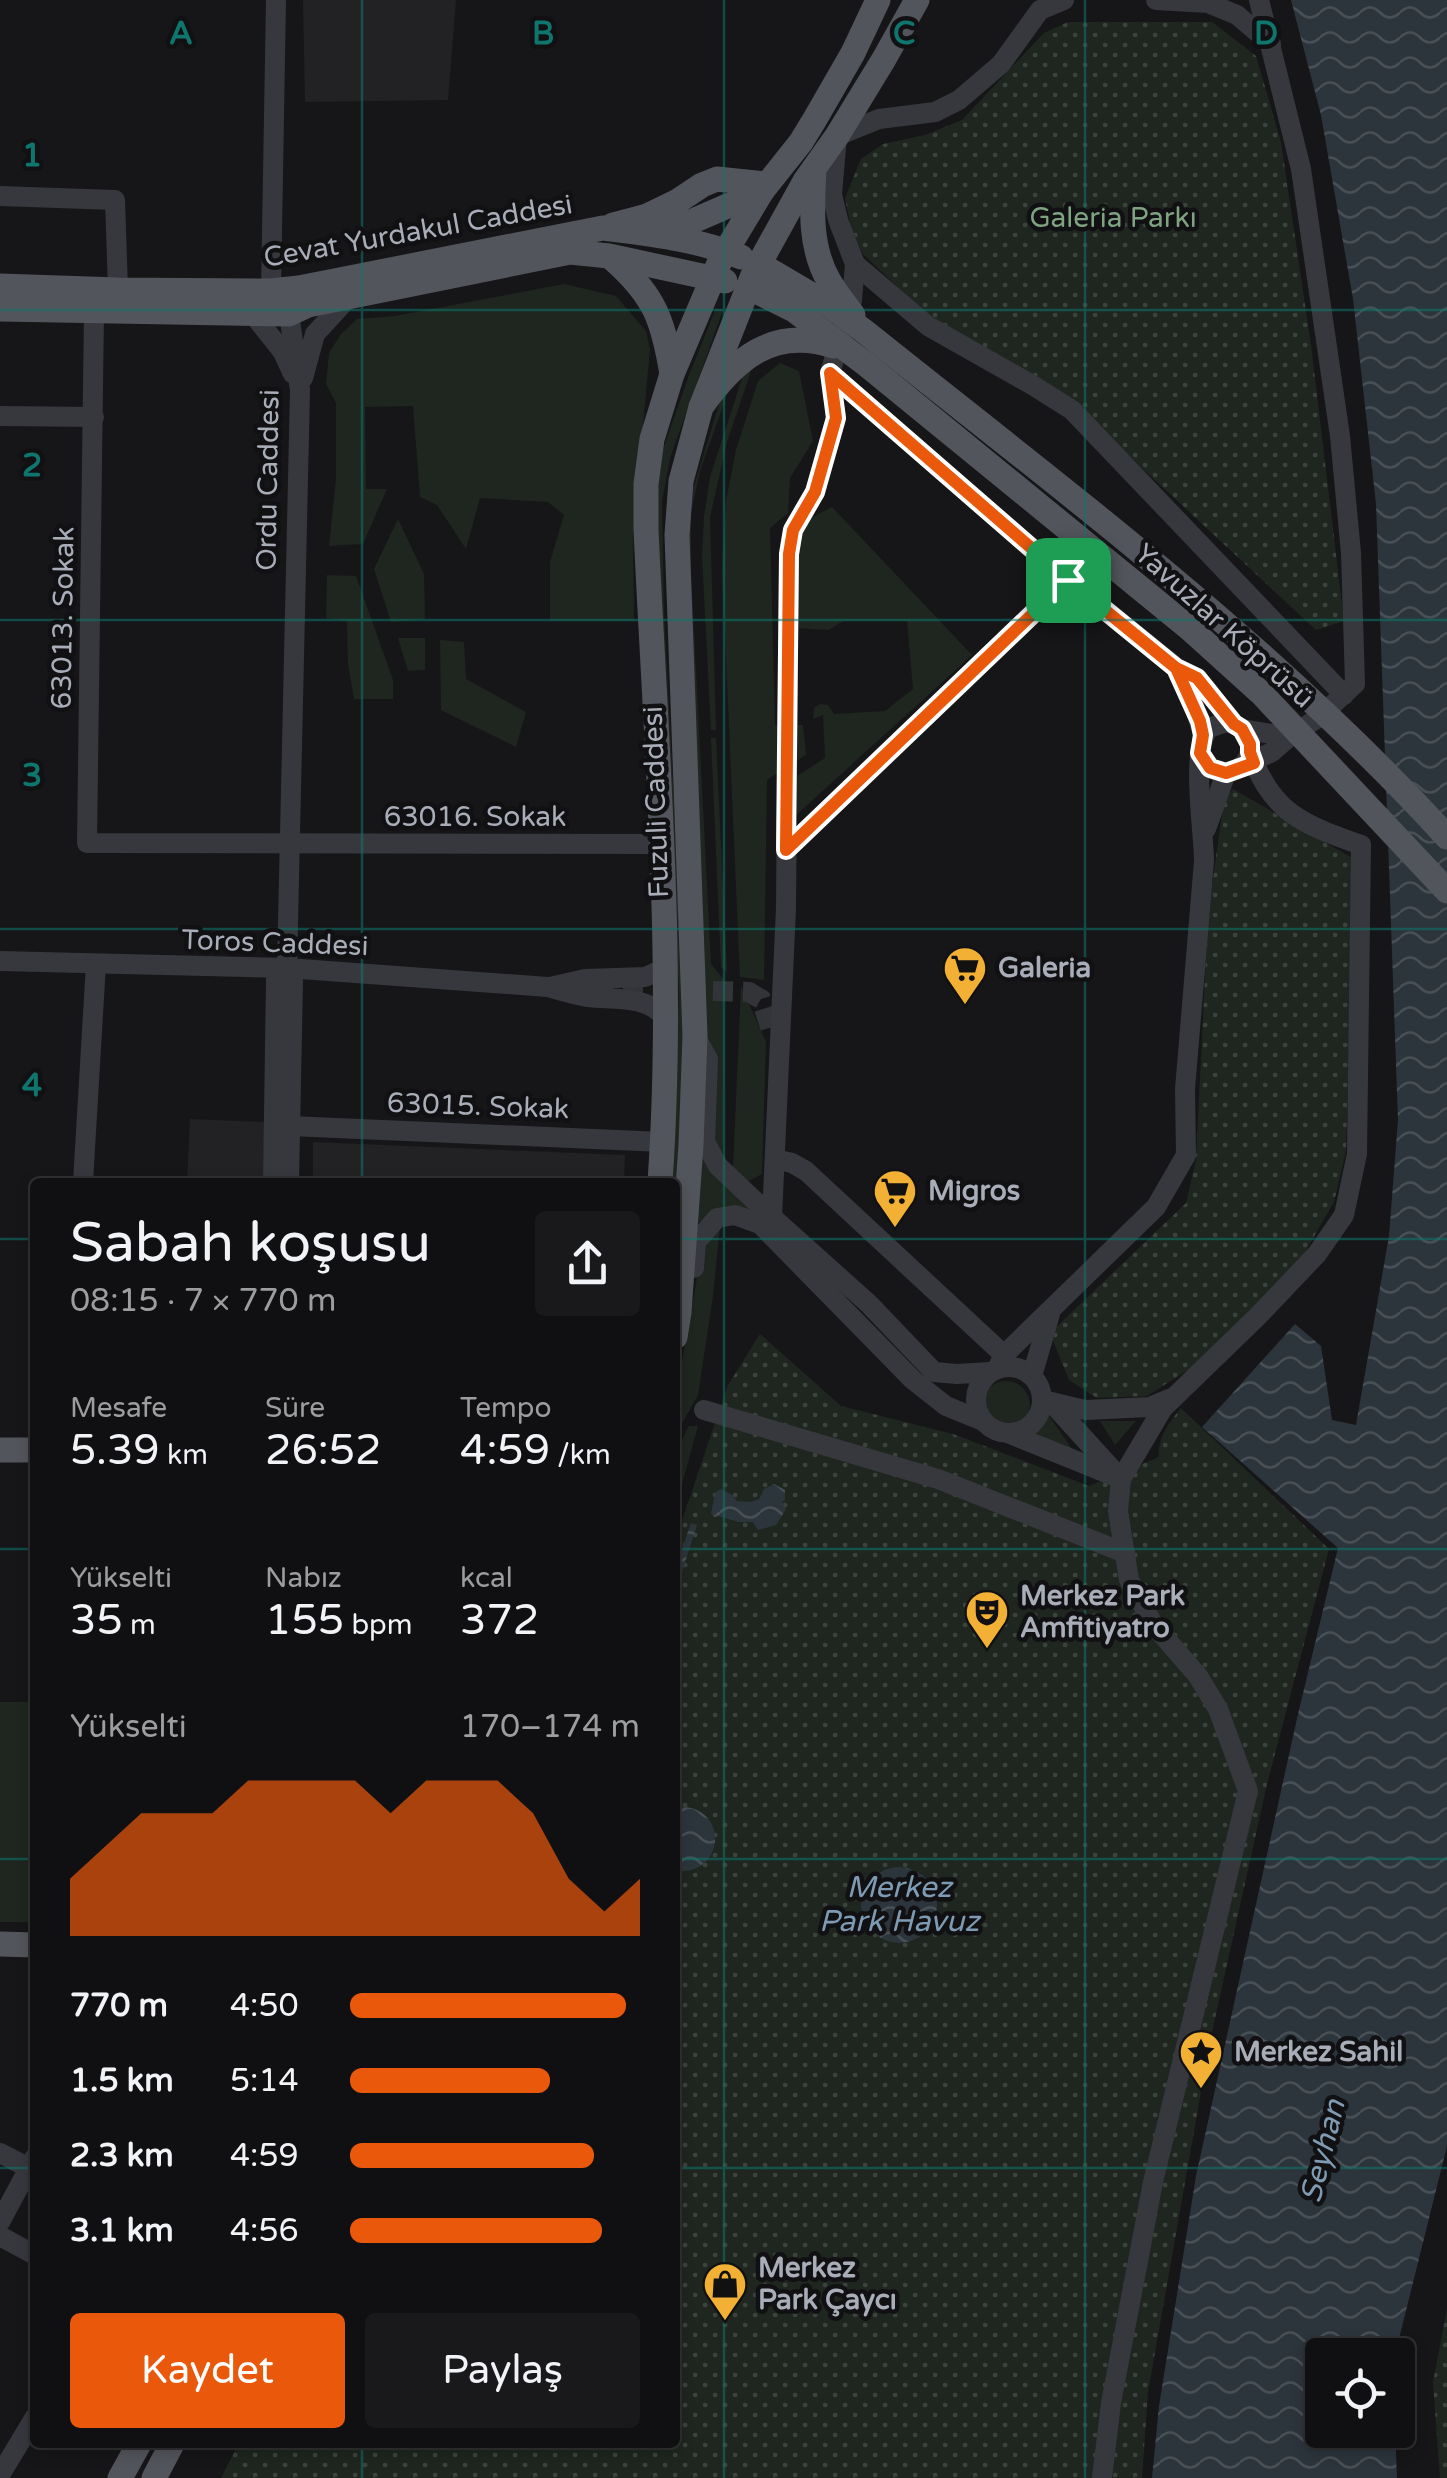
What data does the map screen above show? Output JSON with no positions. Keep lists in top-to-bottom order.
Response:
{
  "streets": {
    "main road": ["Cevat Yurdakul Caddesi", "Yavuzlar Köprüsü", "Fuzuli Caddesi"],
    "street": [
      "Ordu Caddesi",
      "63013. Sokak",
      "63016. Sokak",
      "Toros Caddesi",
      "63015. Sokak"
    ]
  },
  "crossings": [
    ["Cevat Yurdakul Caddesi", "Ordu Caddesi"],
    ["Cevat Yurdakul Caddesi", "63013. Sokak"],
    ["Cevat Yurdakul Caddesi", "Yavuzlar Köprüsü"],
    ["Cevat Yurdakul Caddesi", "Fuzuli Caddesi"],
    ["Ordu Caddesi", "63013. Sokak"],
    ["Ordu Caddesi", "63016. Sokak"],
    ["Ordu Caddesi", "Toros Caddesi"],
    ["Ordu Caddesi", "63015. Sokak"],
    ["63013. Sokak", "63016. Sokak"],
    ["Yavuzlar Köprüsü", "Fuzuli Caddesi"],
    ["Fuzuli Caddesi", "63016. Sokak"],
    ["Fuzuli Caddesi", "Toros Caddesi"],
    ["Fuzuli Caddesi", "63015. Sokak"]
  ],
  "water": ["Merkez Park Havuz", "Seyhan"],
  "parks": ["Galeria Parkı"],
  "places": {
    "supermarket": ["Galeria", "Migros"],
    "theatre": ["Merkez Park Amfitiyatro"],
    "place": ["Merkez Sahil"],
    "shop": ["Merkez Park Çaycı"]
  },
  "page": {
    "heading": ["Sabah koşusu", "08:15 · 7 × 770 m"],
    "stats": [
      ["Mesafe", "5.39 km"],
      ["Süre", "26:52"],
      ["Tempo", "4:59 /km"],
      ["Yükselti", "35 m"],
      ["Nabız", "155 bpm"],
      ["kcal", "372"]
    ],
    "chart": ["Yükselti", "170–174 m"],
    "list": [
      {
        "name": "770 m",
        "note": "4:50"
      },
      {
        "name": "1.5 km",
        "note": "5:14"
      },
      {
        "name": "2.3 km",
        "note": "4:59"
      },
      {
        "name": "3.1 km",
        "note": "4:56"
      }
    ],
    "buttons": ["Kaydet", "Paylaş"]
  },
  "grid": {
    "columns": [
      "A",
      "B",
      "C",
      "D"
    ],
    "rows": [
      "1",
      "2",
      "3",
      "4"
    ]
  }
}
